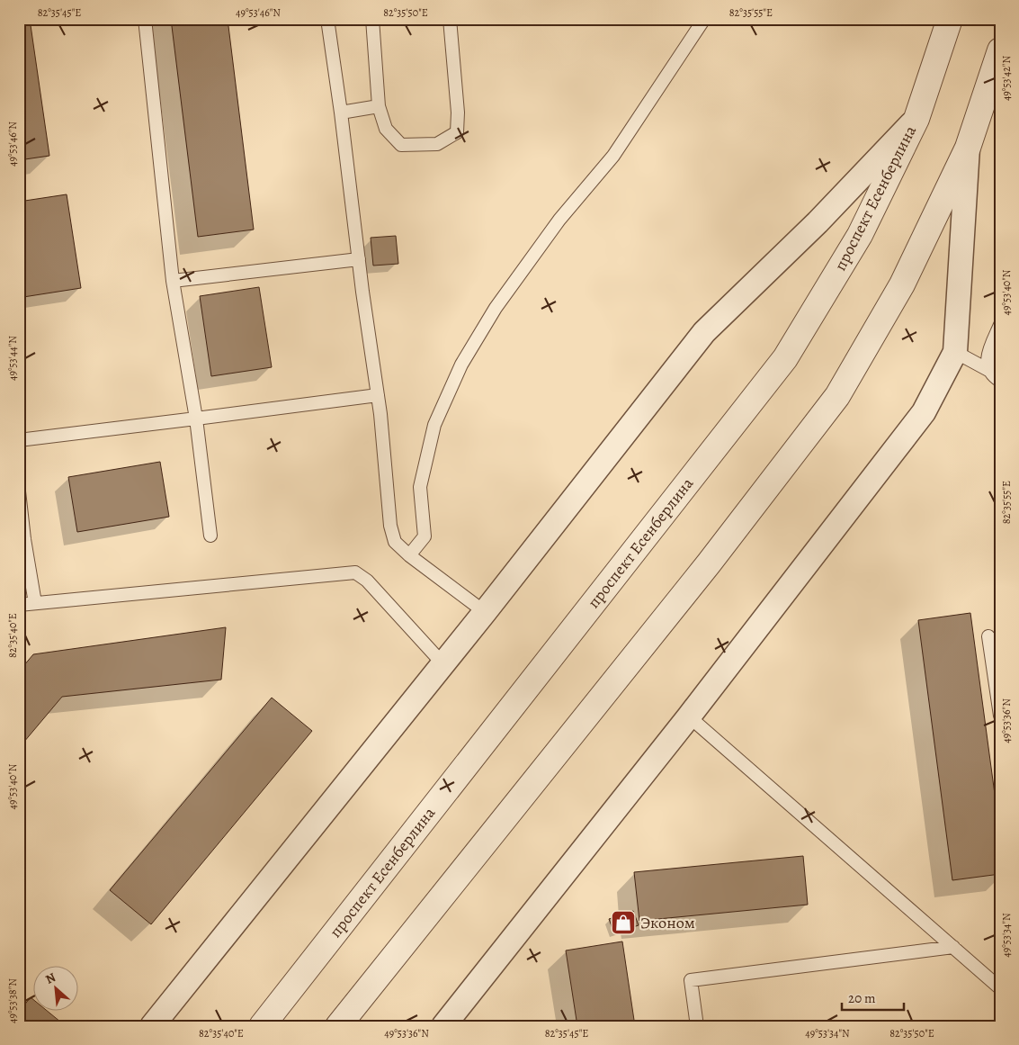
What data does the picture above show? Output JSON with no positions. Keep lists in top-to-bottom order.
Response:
{
  "streets": {
    "street": ["проспект Есенберлина"]
  },
  "places": {
    "shop": ["Эконом"]
  },
  "scale_bar": "20 m",
  "north": "top left",
  "coordinates": [
    "82°35'45\"E",
    "49°53'46\"N",
    "82°35'50\"E",
    "82°35'55\"E",
    "49°53'42\"N",
    "49°53'40\"N",
    "49°53'44\"N",
    "82°35'40\"E",
    "49°53'36\"N",
    "49°53'34\"N",
    "49°53'38\"N"
  ]
}
